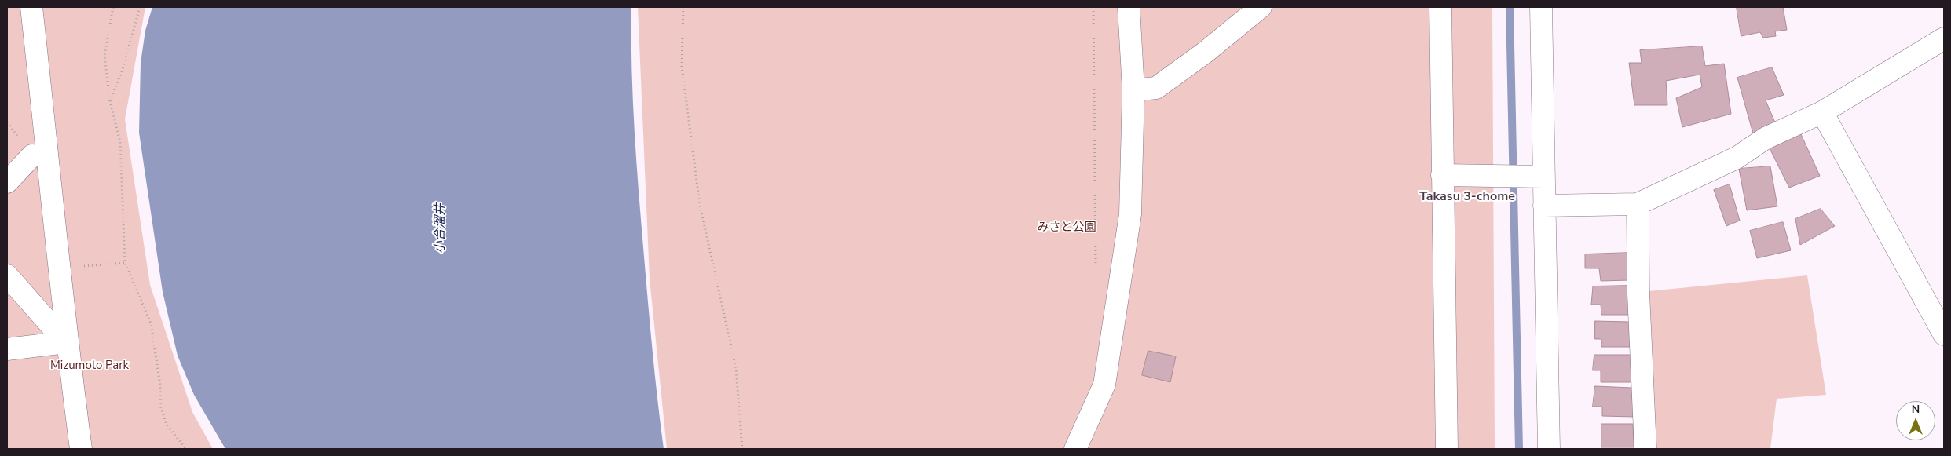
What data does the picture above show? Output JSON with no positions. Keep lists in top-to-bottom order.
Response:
{
  "districts": ["Takasu 3-chome"],
  "water": ["小合溜井"],
  "parks": ["みさと公園", "Mizumoto Park"],
  "north": "top"
}
